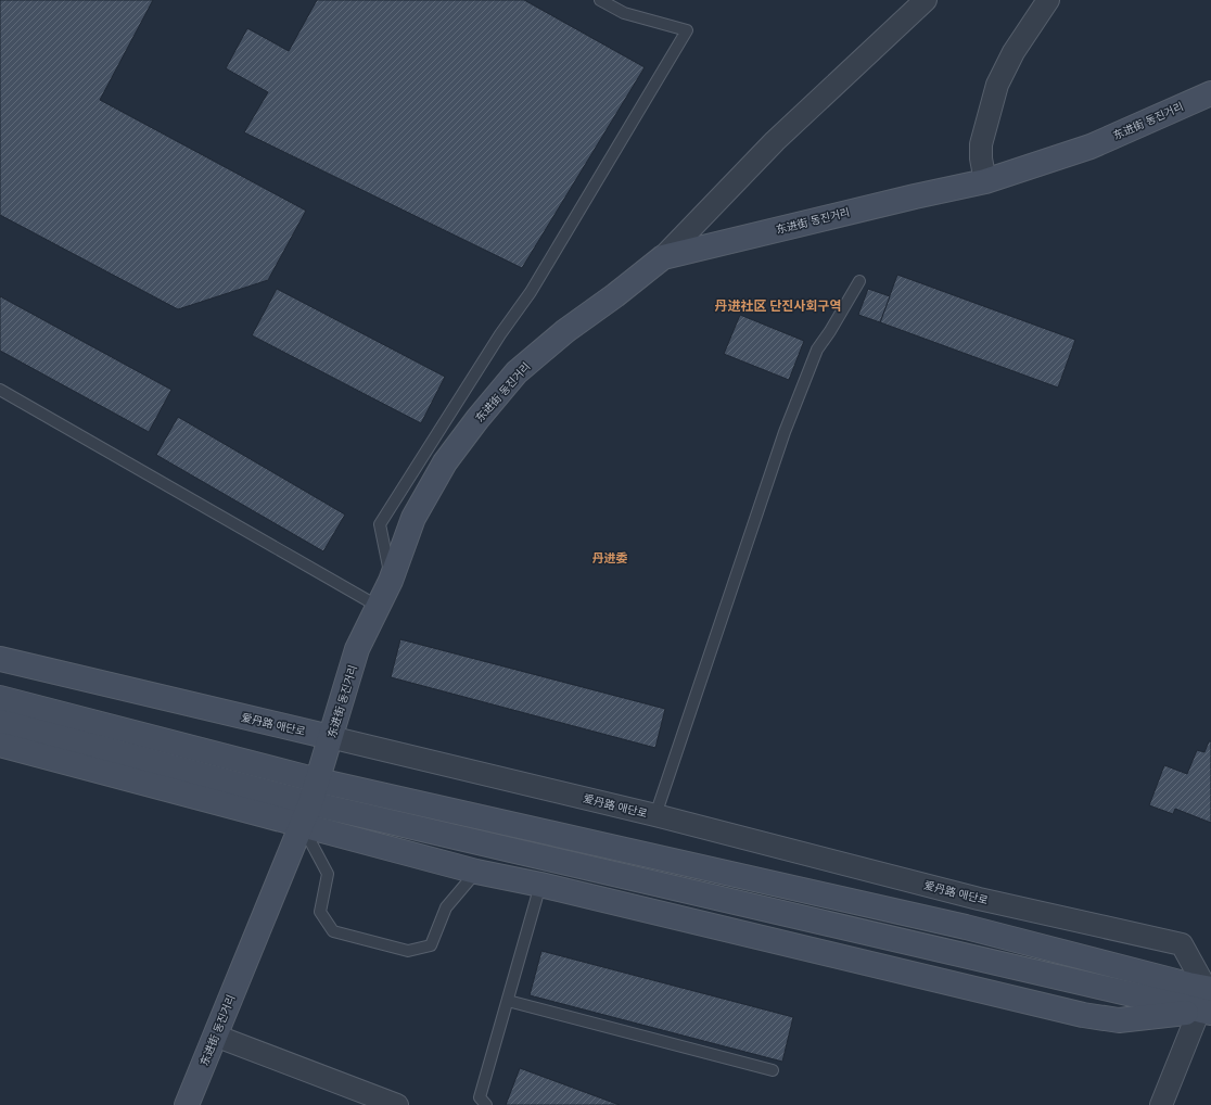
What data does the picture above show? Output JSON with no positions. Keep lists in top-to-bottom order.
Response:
{
  "streets": {
    "street": ["东进街 동진거리", "爱丹路 애단로"]
  },
  "crossings": [
    ["东进街 동진거리", "爱丹路 애단로"]
  ],
  "districts": ["丹进社区 단진사회구역", "丹进委"]
}
